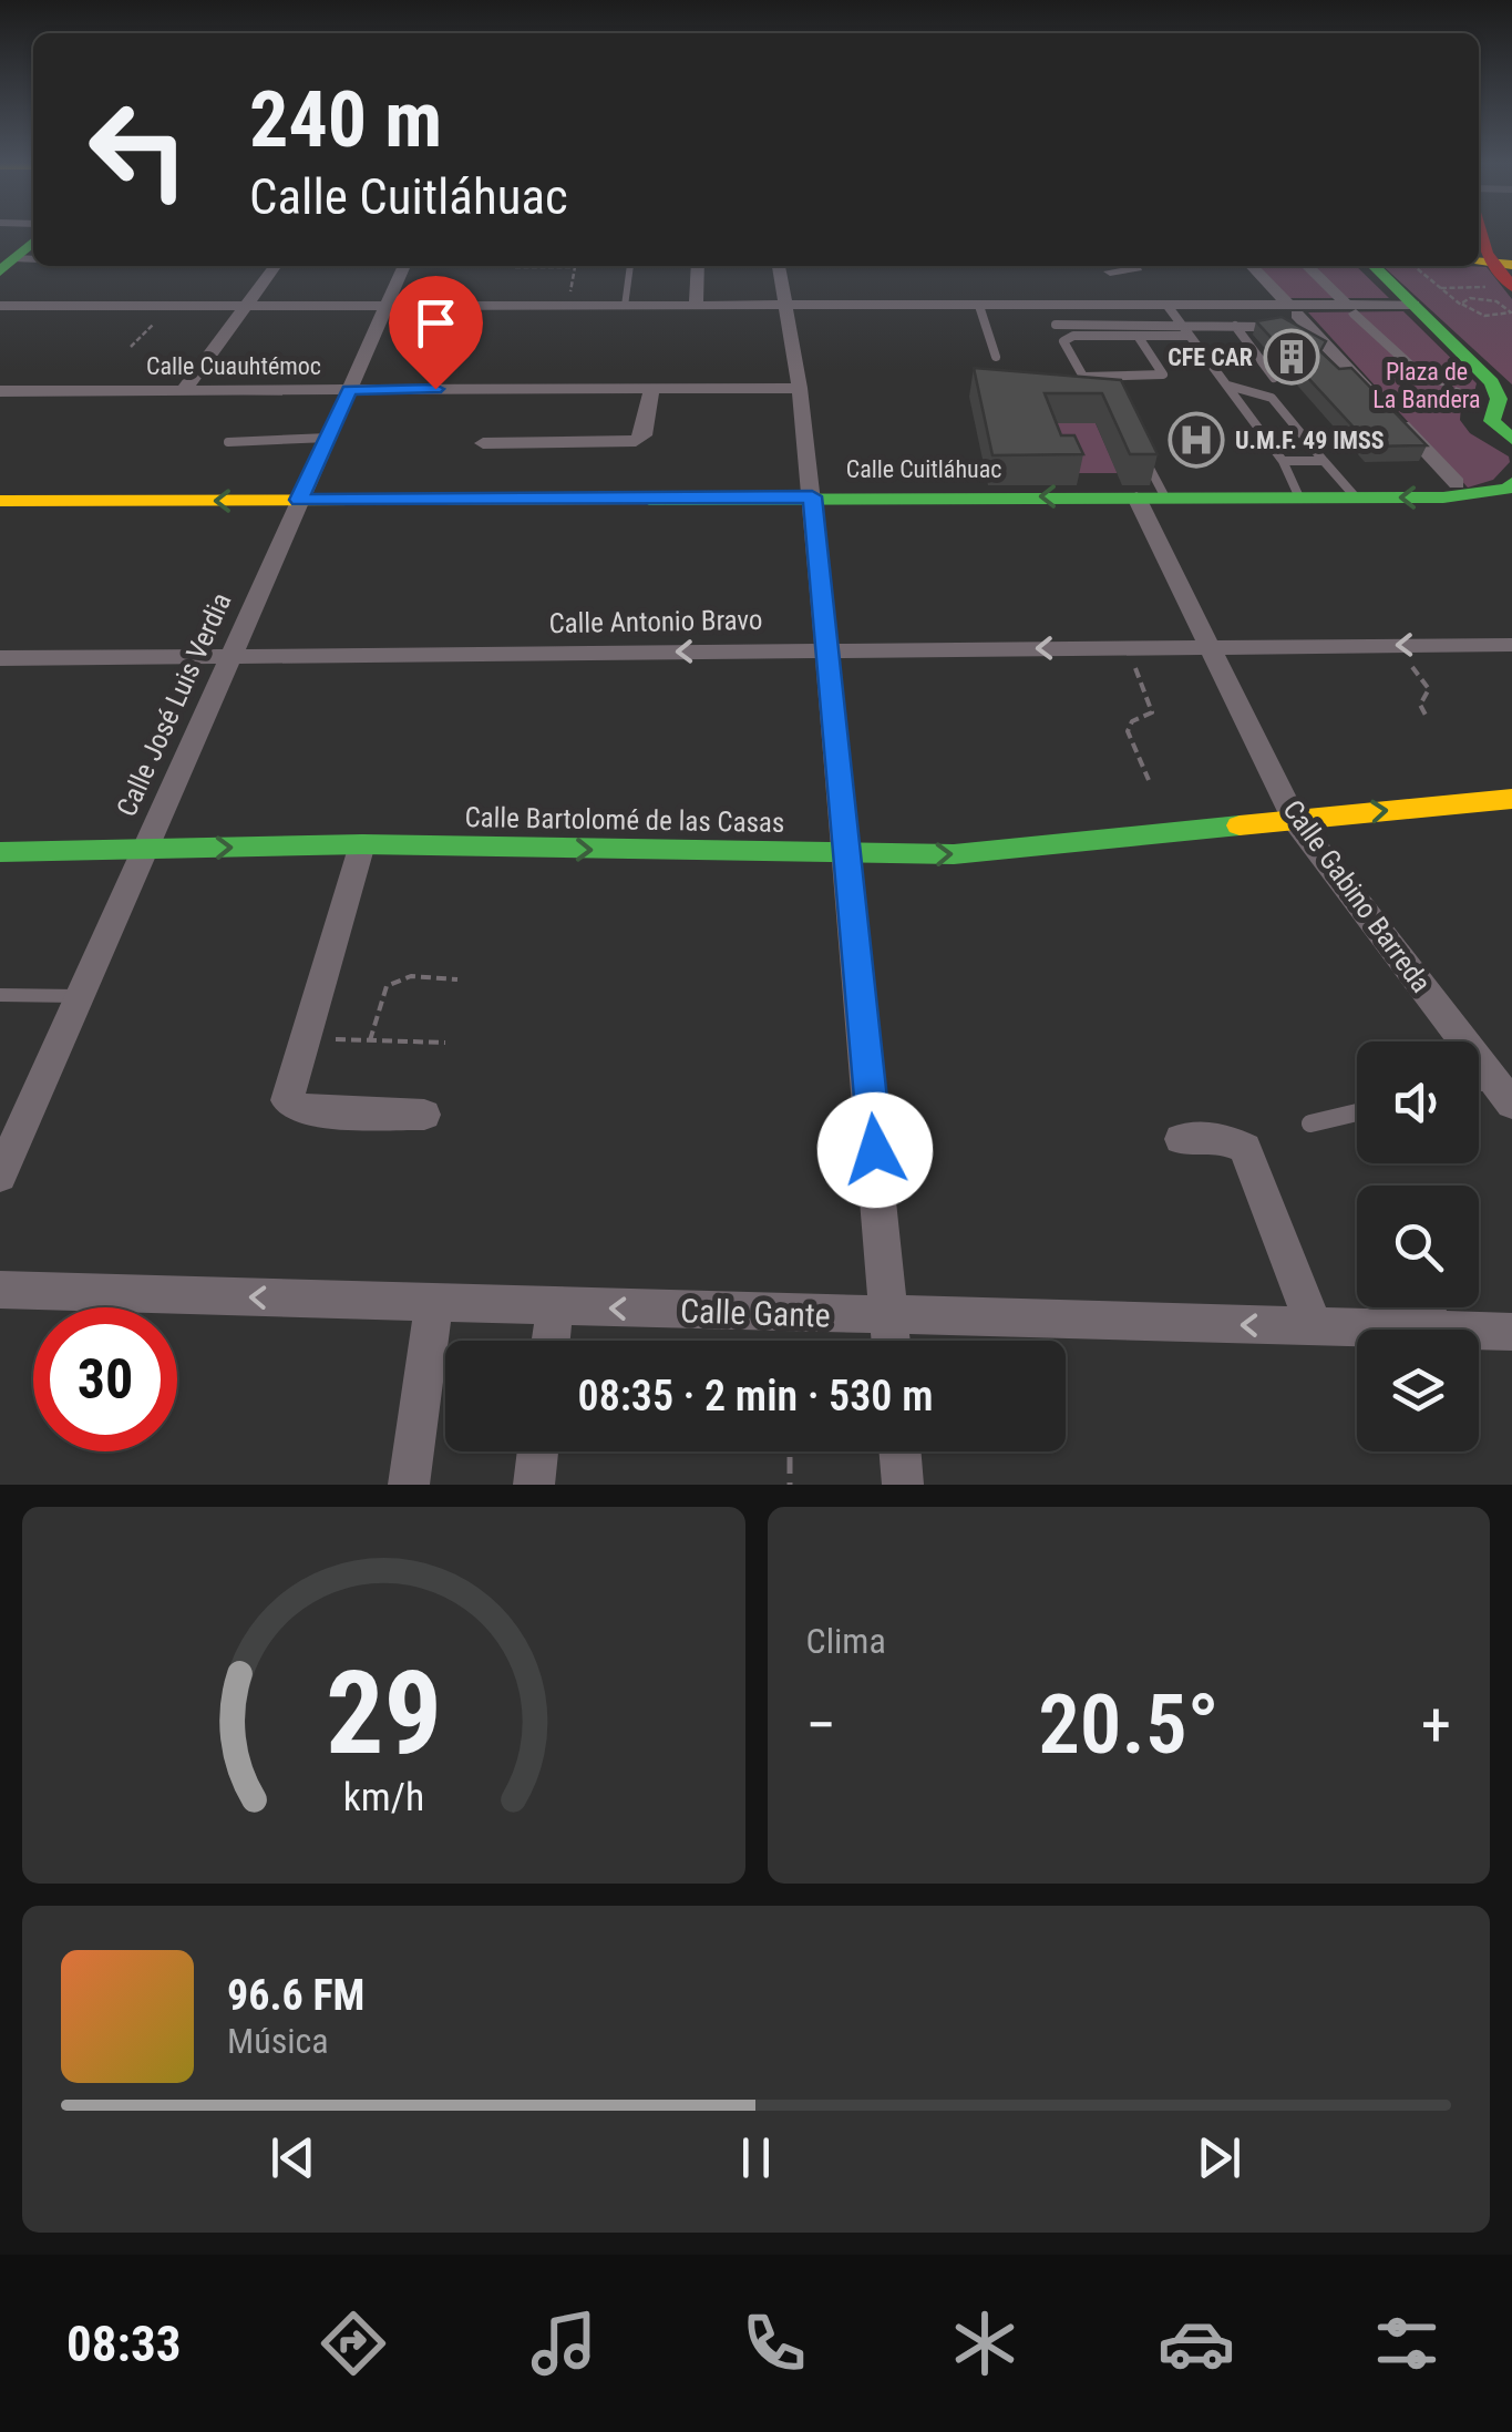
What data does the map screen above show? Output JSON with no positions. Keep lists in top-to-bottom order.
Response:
{
  "streets": {
    "street": [
      "Calle Cuauhtémoc",
      "Calle Cuitláhuac",
      "Calle Antonio Bravo",
      "Calle José Luis Verdia",
      "Calle Bartolomé de las Casas",
      "Calle Gabino Barreda",
      "Calle Gante"
    ]
  },
  "crossings": [
    ["Calle Cuauhtémoc", "Calle José Luis Verdia"],
    ["Calle Cuitláhuac", "Calle José Luis Verdia"],
    ["Calle Cuitláhuac", "Calle Gabino Barreda"],
    ["Calle Antonio Bravo", "Calle José Luis Verdia"],
    ["Calle Antonio Bravo", "Calle Gabino Barreda"],
    ["Calle José Luis Verdia", "Calle Bartolomé de las Casas"],
    ["Calle Bartolomé de las Casas", "Calle Gabino Barreda"]
  ],
  "one_way": ["Calle Antonio Bravo", "Calle Bartolomé de las Casas", "Calle Gante"],
  "parks": ["Plaza de La Bandera"],
  "places": {
    "building": ["CFE CAR"],
    "hospital": ["U.M.F. 49 IMSS"]
  },
  "page": {
    "turn": ["240 m", "Calle Cuitláhuac"],
    "limit": "30",
    "trip": "08:35 · 2 min · 530 m",
    "tile": "Clima",
    "heat": ["−", "20.5°", "+"],
    "song": ["96.6 FM", "Música"],
    "tabs": "08:33",
    "gauge": ["29", "km/h"]
  }
}
